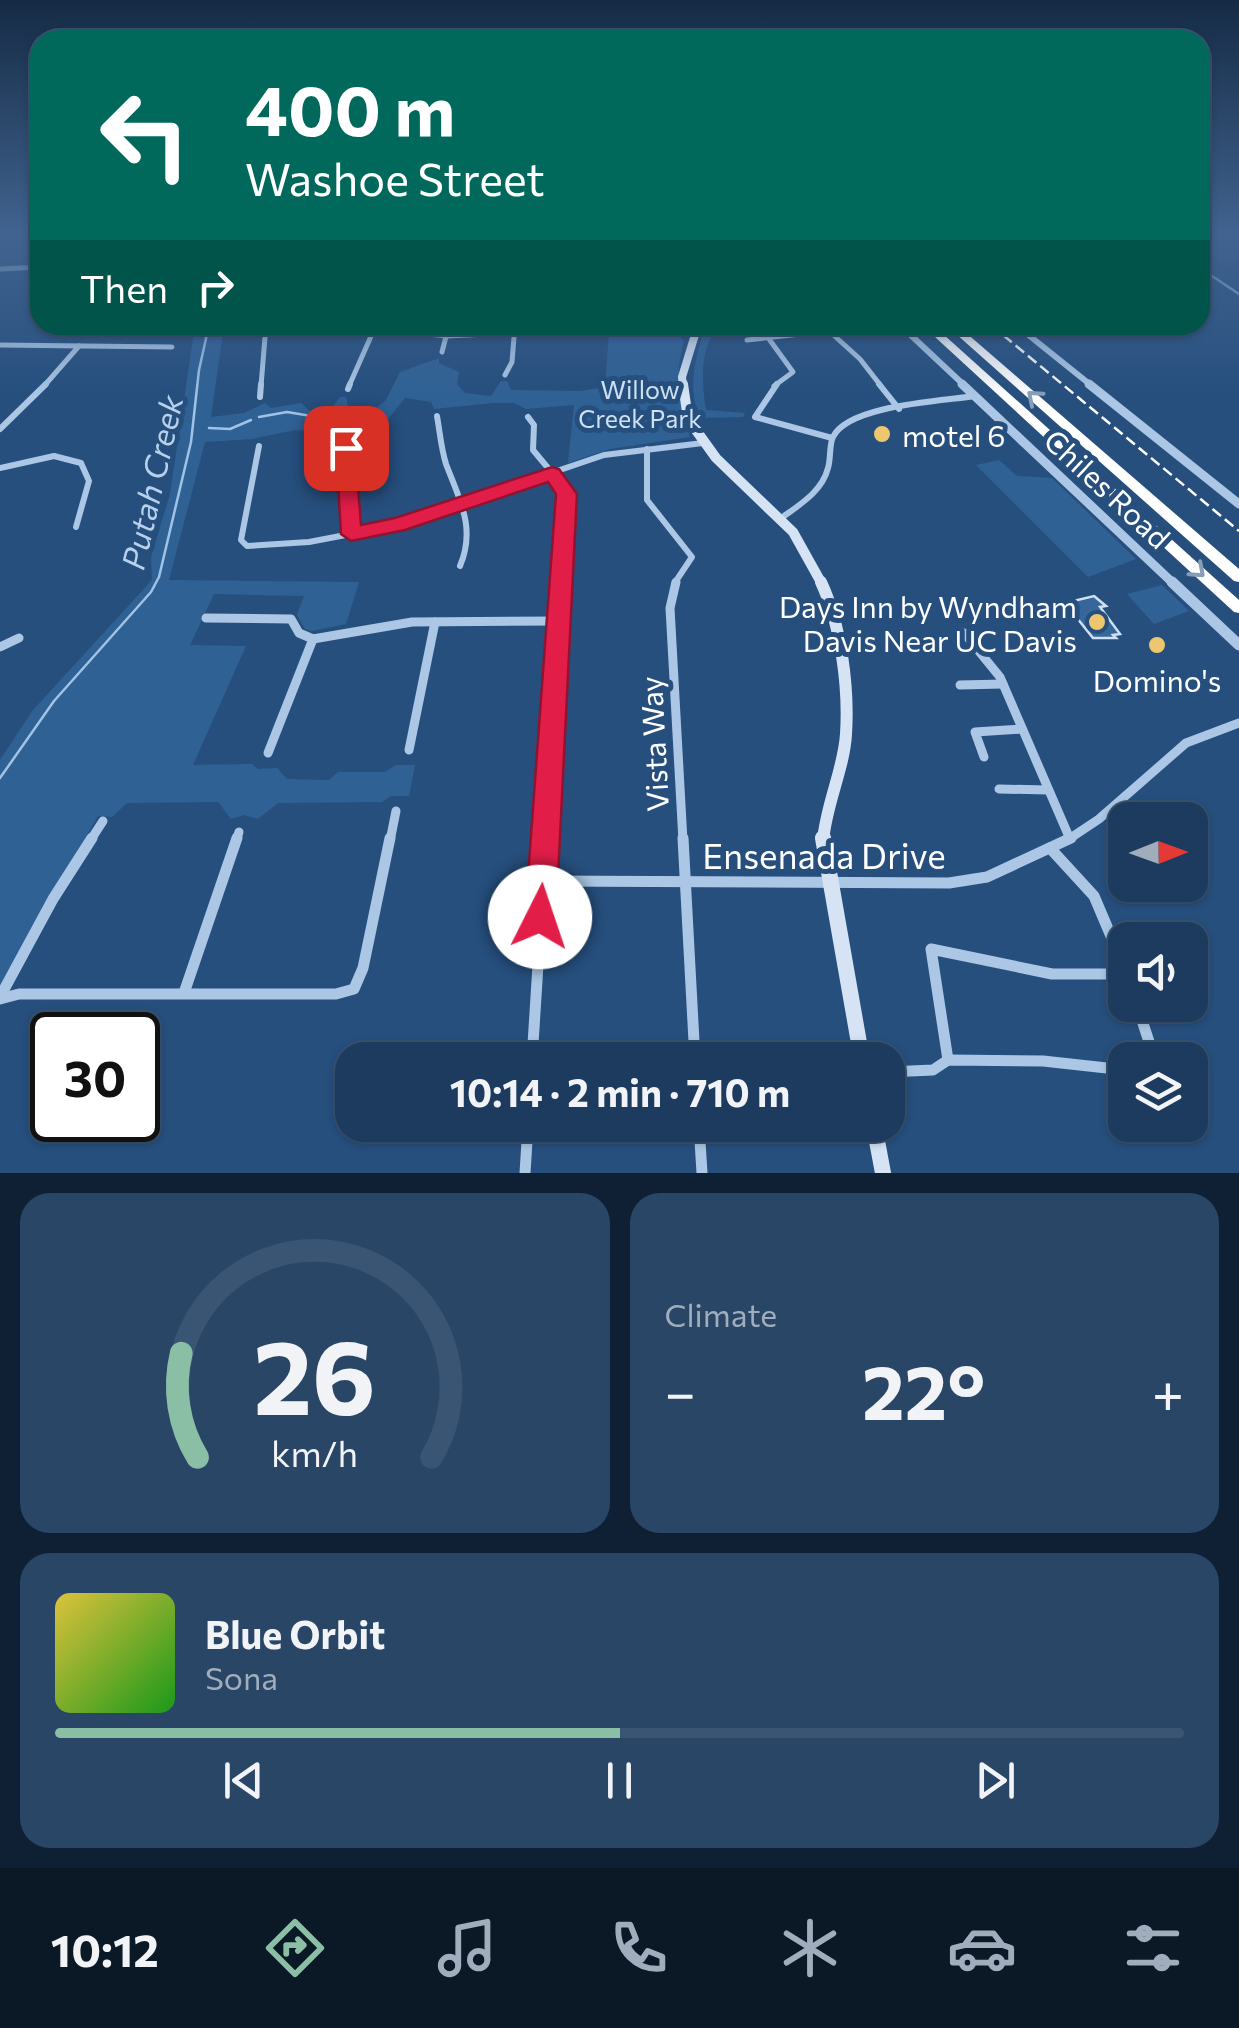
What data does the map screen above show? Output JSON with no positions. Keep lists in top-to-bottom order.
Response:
{
  "streets": {
    "street": ["Chiles Road", "Vista Way", "Ensenada Drive"]
  },
  "crossings": [
    ["Vista Way", "Ensenada Drive"]
  ],
  "water": ["Putah Creek"],
  "parks": ["Willow Creek Park"],
  "places": ["motel 6", "Days Inn by Wyndham Davis Near UC Davis", "Domino's"],
  "north": "right",
  "page": {
    "turn": ["400 m", "Washoe Street"],
    "then": "Then",
    "limit": "30",
    "trip": "10:14 · 2 min · 710 m",
    "tile": "Climate",
    "heat": ["−", "22°", "+"],
    "song": ["Blue Orbit", "Sona"],
    "tabs": "10:12",
    "gauge": ["26", "km/h"]
  }
}
